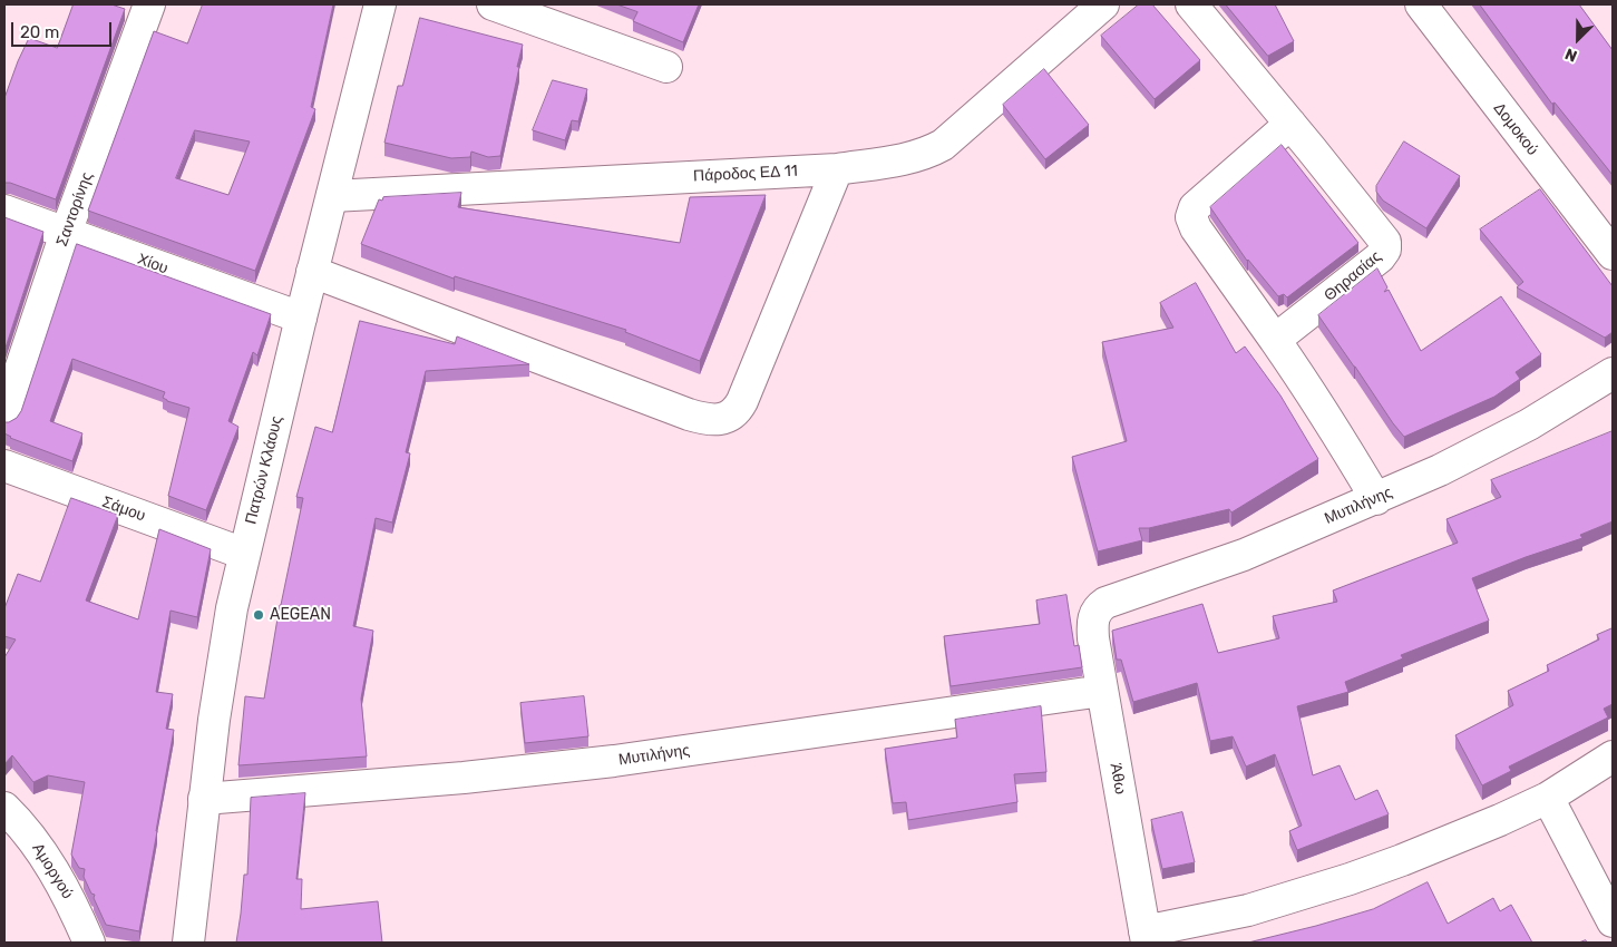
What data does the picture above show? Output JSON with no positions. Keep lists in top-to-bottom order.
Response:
{
  "streets": {
    "street": [
      "Δομοκού",
      "Πάροδος ΕΔ 11",
      "Σαντορίνης",
      "Χίου",
      "Θηρασίας",
      "Πατρών Κλάους",
      "Μυτιλήνης",
      "Σάμου",
      "Άθω",
      "Αμοργού"
    ]
  },
  "crossings": [
    ["Πάροδος ΕΔ 11", "Πατρών Κλάους"],
    ["Σαντορίνης", "Χίου"],
    ["Χίου", "Πατρών Κλάους"],
    ["Πατρών Κλάους", "Μυτιλήνης"],
    ["Πατρών Κλάους", "Σάμου"],
    ["Μυτιλήνης", "Άθω"]
  ],
  "places": ["AEGEAN"],
  "scale_bar": "20 m",
  "north": "bottom left"
}
